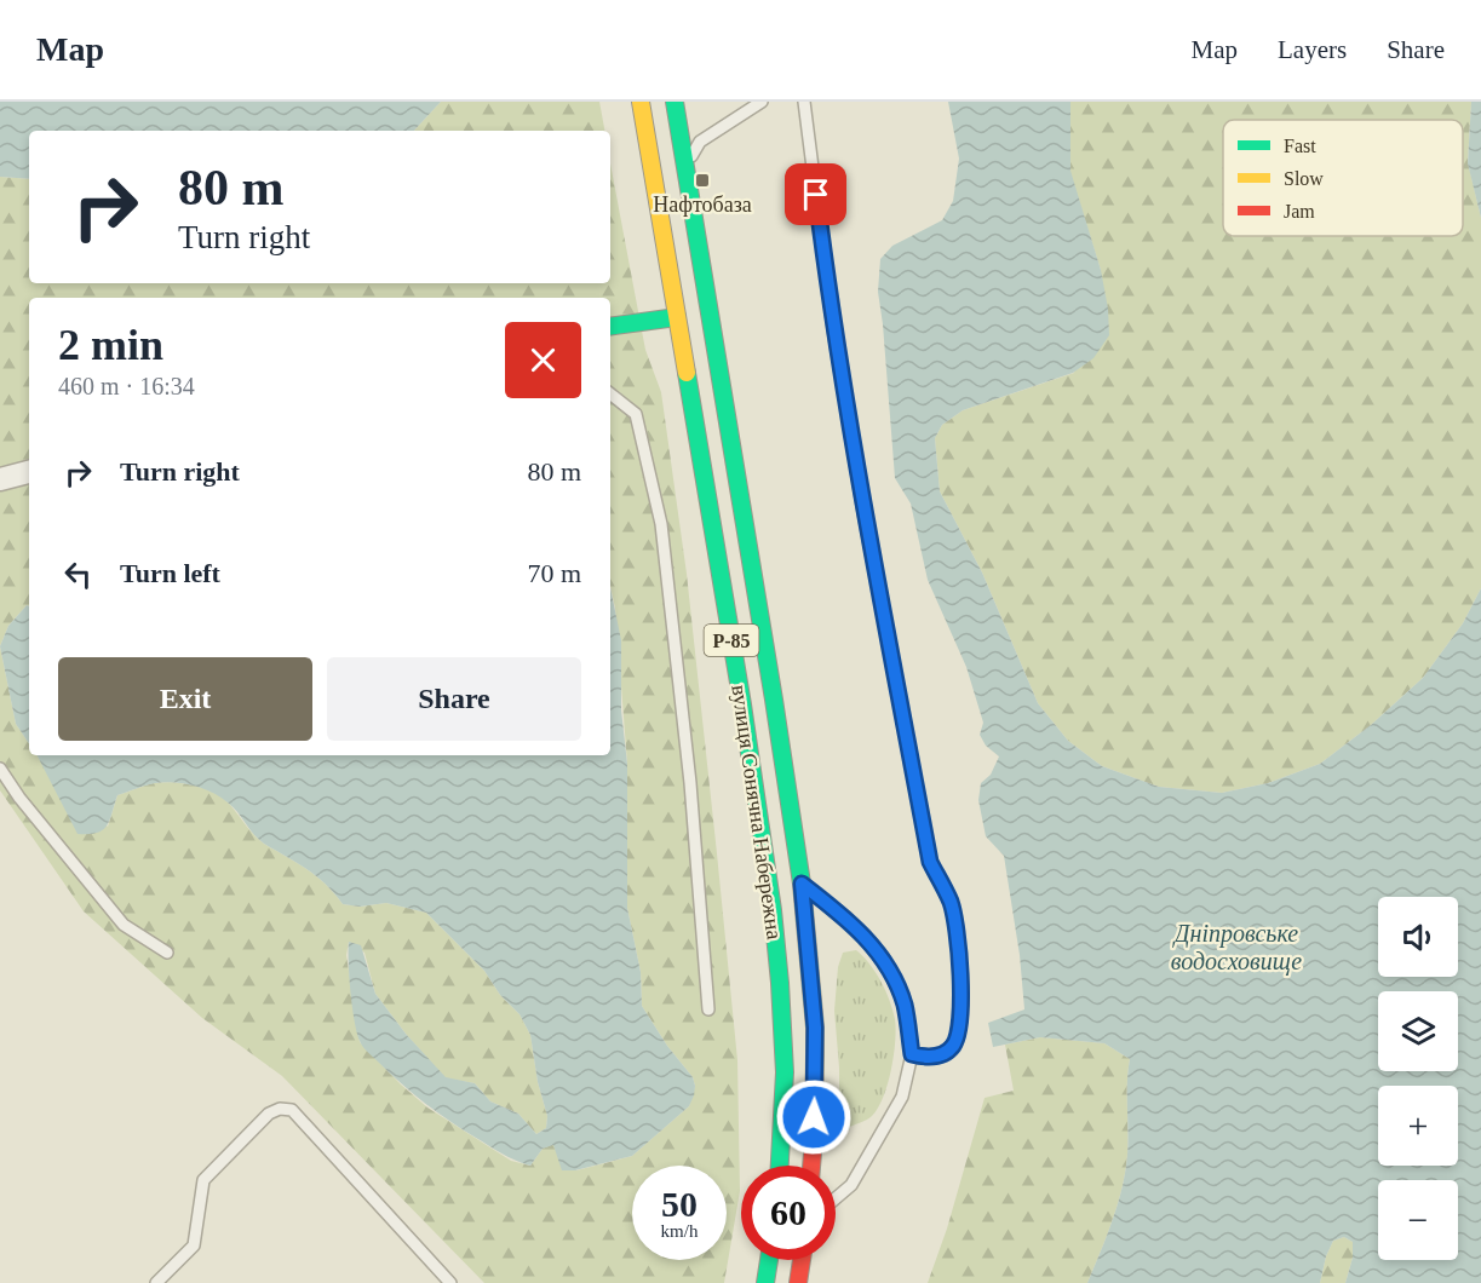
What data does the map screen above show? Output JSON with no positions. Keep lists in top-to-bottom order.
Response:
{
  "streets": {
    "main road": ["Р-85", "вулиця Сонячна Набережна"]
  },
  "water": ["Дніпровське водосховище"],
  "places": {
    "transit": ["Нафтобаза"]
  },
  "legend": ["Fast", "Slow", "Jam"],
  "page": {
    "header": "Map",
    "nav": ["Map", "Layers", "Share"],
    "turn": ["80 m", "Turn right"],
    "heading": ["2 min", "460 m · 16:34"],
    "list": [
      {
        "name": "Turn right",
        "value": "80 m"
      },
      {
        "name": "Turn left",
        "value": "70 m"
      }
    ],
    "buttons": ["Exit", "Share"],
    "map_buttons": ["+", "−"],
    "speed": "50 km/h",
    "limit": "60"
  }
}
